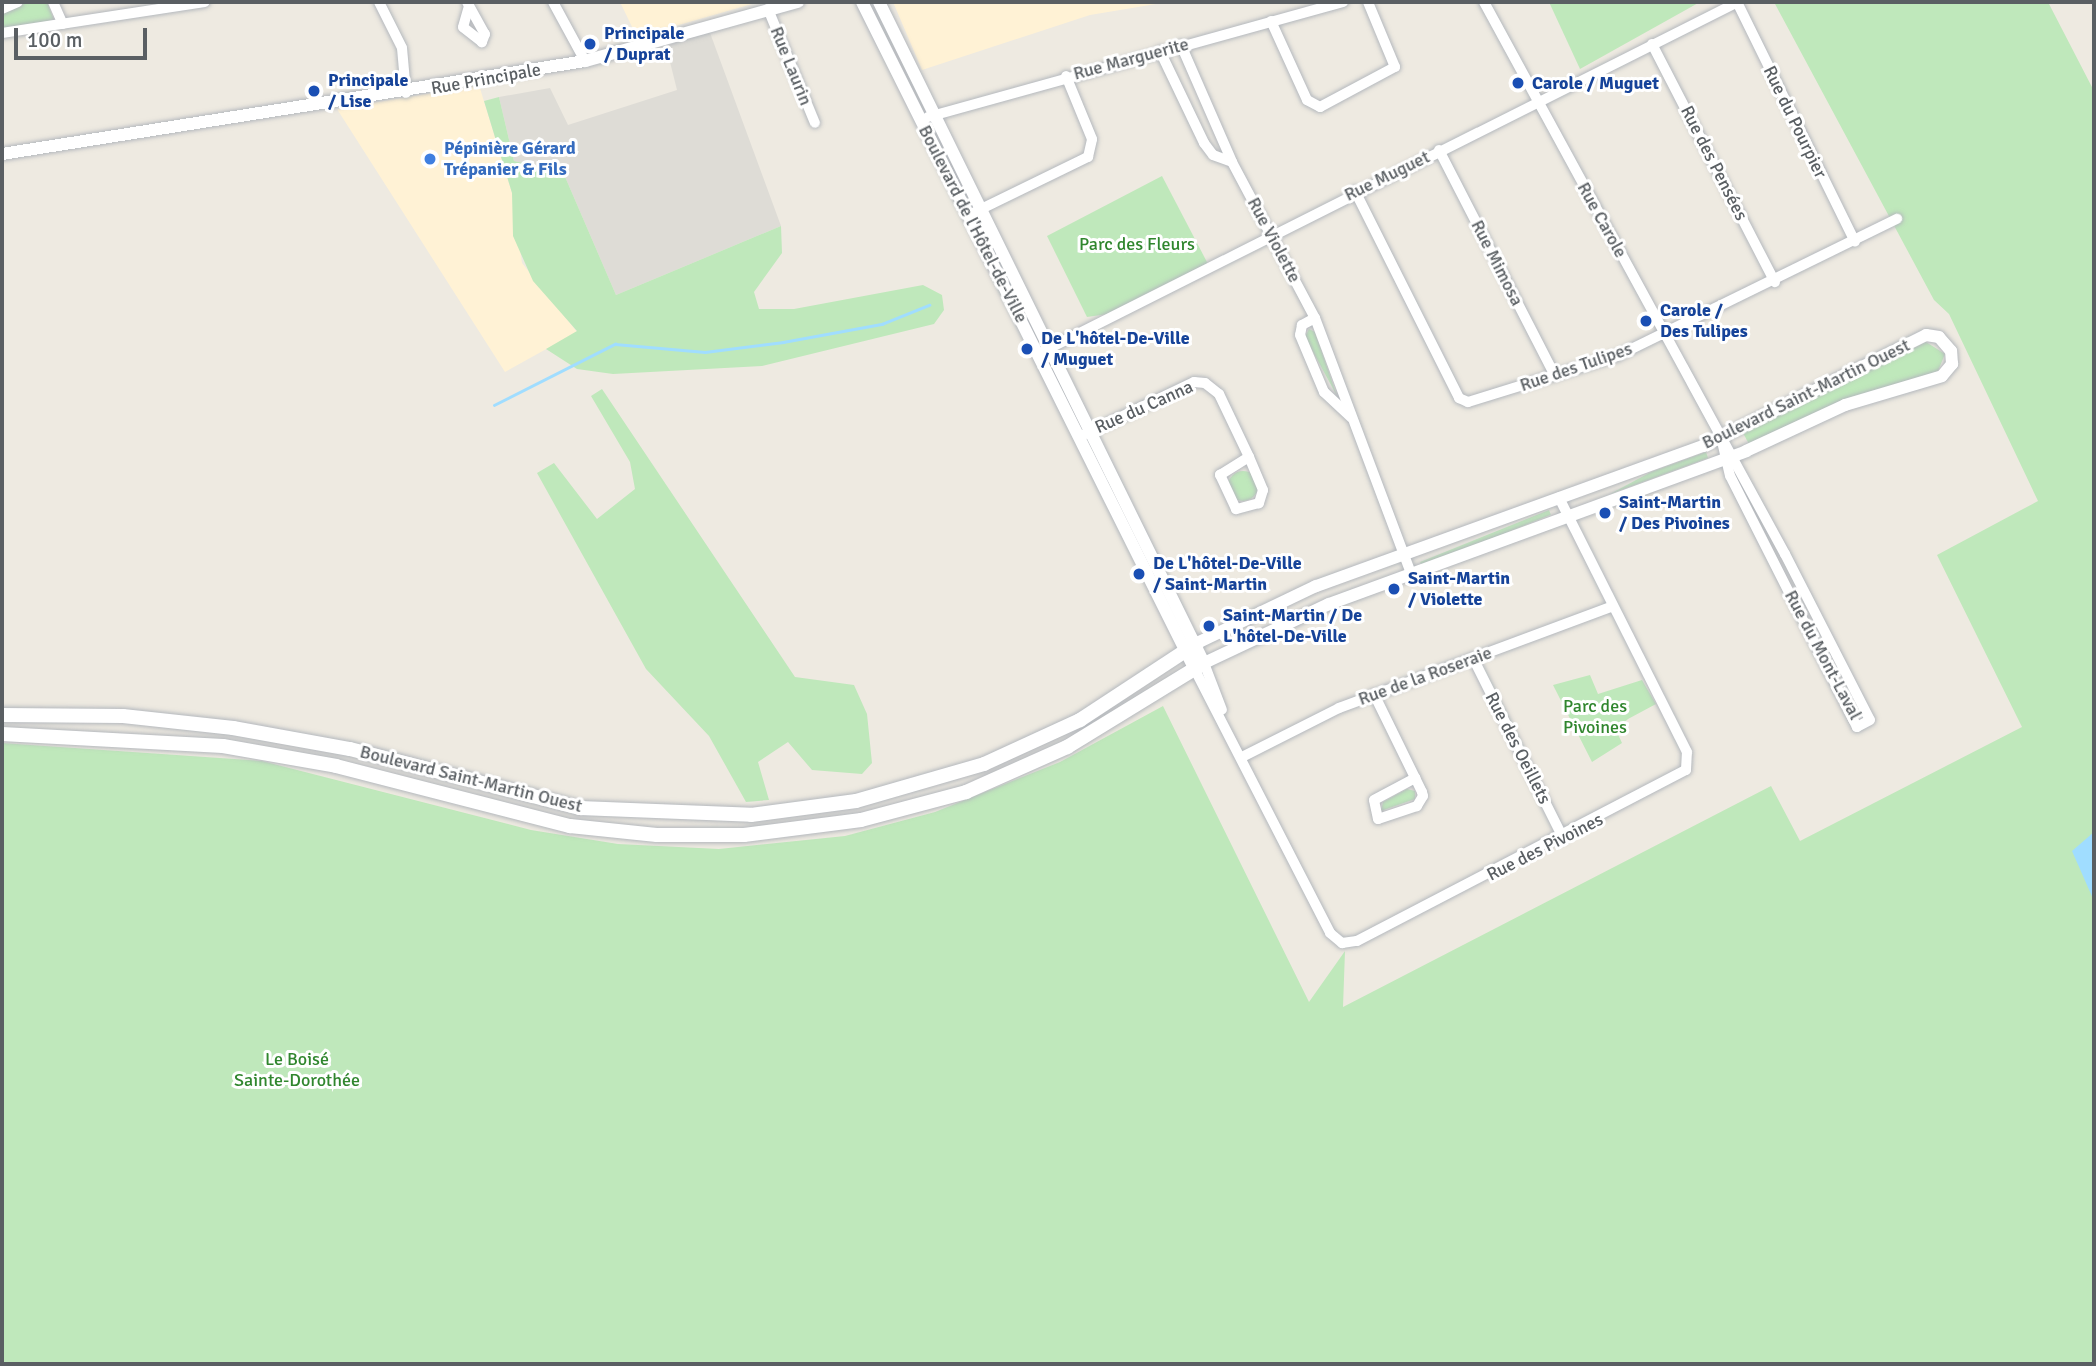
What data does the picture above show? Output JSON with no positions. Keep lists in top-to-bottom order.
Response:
{
  "streets": {
    "main road": ["Boulevard Saint-Martin Ouest"],
    "street": [
      "Rue Marguerite",
      "Rue Laurin",
      "Rue Principale",
      "Rue du Pourpier",
      "Rue des Pensées",
      "Rue Muguet",
      "Rue Carole",
      "Boulevard de l'Hôtel-de-Ville",
      "Rue Violette",
      "Rue Mimosa",
      "Rue des Tulipes",
      "Rue du Canna",
      "Rue du Mont-Laval",
      "Rue de la Roseraie",
      "Rue des Oeillets",
      "Rue des Pivoines"
    ]
  },
  "crossings": [
    ["Rue Marguerite", "Boulevard de l'Hôtel-de-Ville"],
    ["Rue Marguerite", "Rue Violette"],
    ["Rue Laurin", "Rue Principale"],
    ["Rue du Pourpier", "Rue Muguet"],
    ["Rue du Pourpier", "Rue des Tulipes"],
    ["Rue des Pensées", "Rue Muguet"],
    ["Rue des Pensées", "Rue des Tulipes"],
    ["Rue Muguet", "Rue Carole"],
    ["Rue Muguet", "Boulevard de l'Hôtel-de-Ville"],
    ["Rue Muguet", "Rue Violette"],
    ["Rue Muguet", "Rue Mimosa"],
    ["Rue Muguet", "Rue des Tulipes"],
    ["Rue Carole", "Rue des Tulipes"],
    ["Rue Carole", "Boulevard Saint-Martin Ouest"],
    ["Rue Carole", "Rue du Mont-Laval"],
    ["Boulevard de l'Hôtel-de-Ville", "Boulevard Saint-Martin Ouest"],
    ["Boulevard de l'Hôtel-de-Ville", "Rue du Canna"],
    ["Boulevard de l'Hôtel-de-Ville", "Rue des Pivoines"],
    ["Rue Violette", "Boulevard Saint-Martin Ouest"],
    ["Rue Mimosa", "Rue des Tulipes"],
    ["Boulevard Saint-Martin Ouest", "Rue du Mont-Laval"],
    ["Boulevard Saint-Martin Ouest", "Rue des Pivoines"],
    ["Rue de la Roseraie", "Rue des Oeillets"],
    ["Rue de la Roseraie", "Rue des Pivoines"],
    ["Rue des Oeillets", "Rue des Pivoines"]
  ],
  "parks": ["Parc des Fleurs", "Parc des Pivoines", "Le Boisé Sainte-Dorothée"],
  "places": [
    "Principale / Duprat",
    "Carole / Muguet",
    "Principale / Lise",
    "Pépinière Gérard Trépanier & Fils",
    "Carole / Des Tulipes",
    "De L'hôtel-De-Ville / Muguet",
    "Saint-Martin / Des Pivoines",
    "De L'hôtel-De-Ville / Saint-Martin",
    "Saint-Martin / Violette",
    "Saint-Martin / De L'hôtel-De-Ville"
  ],
  "scale_bar": "100 m"
}
